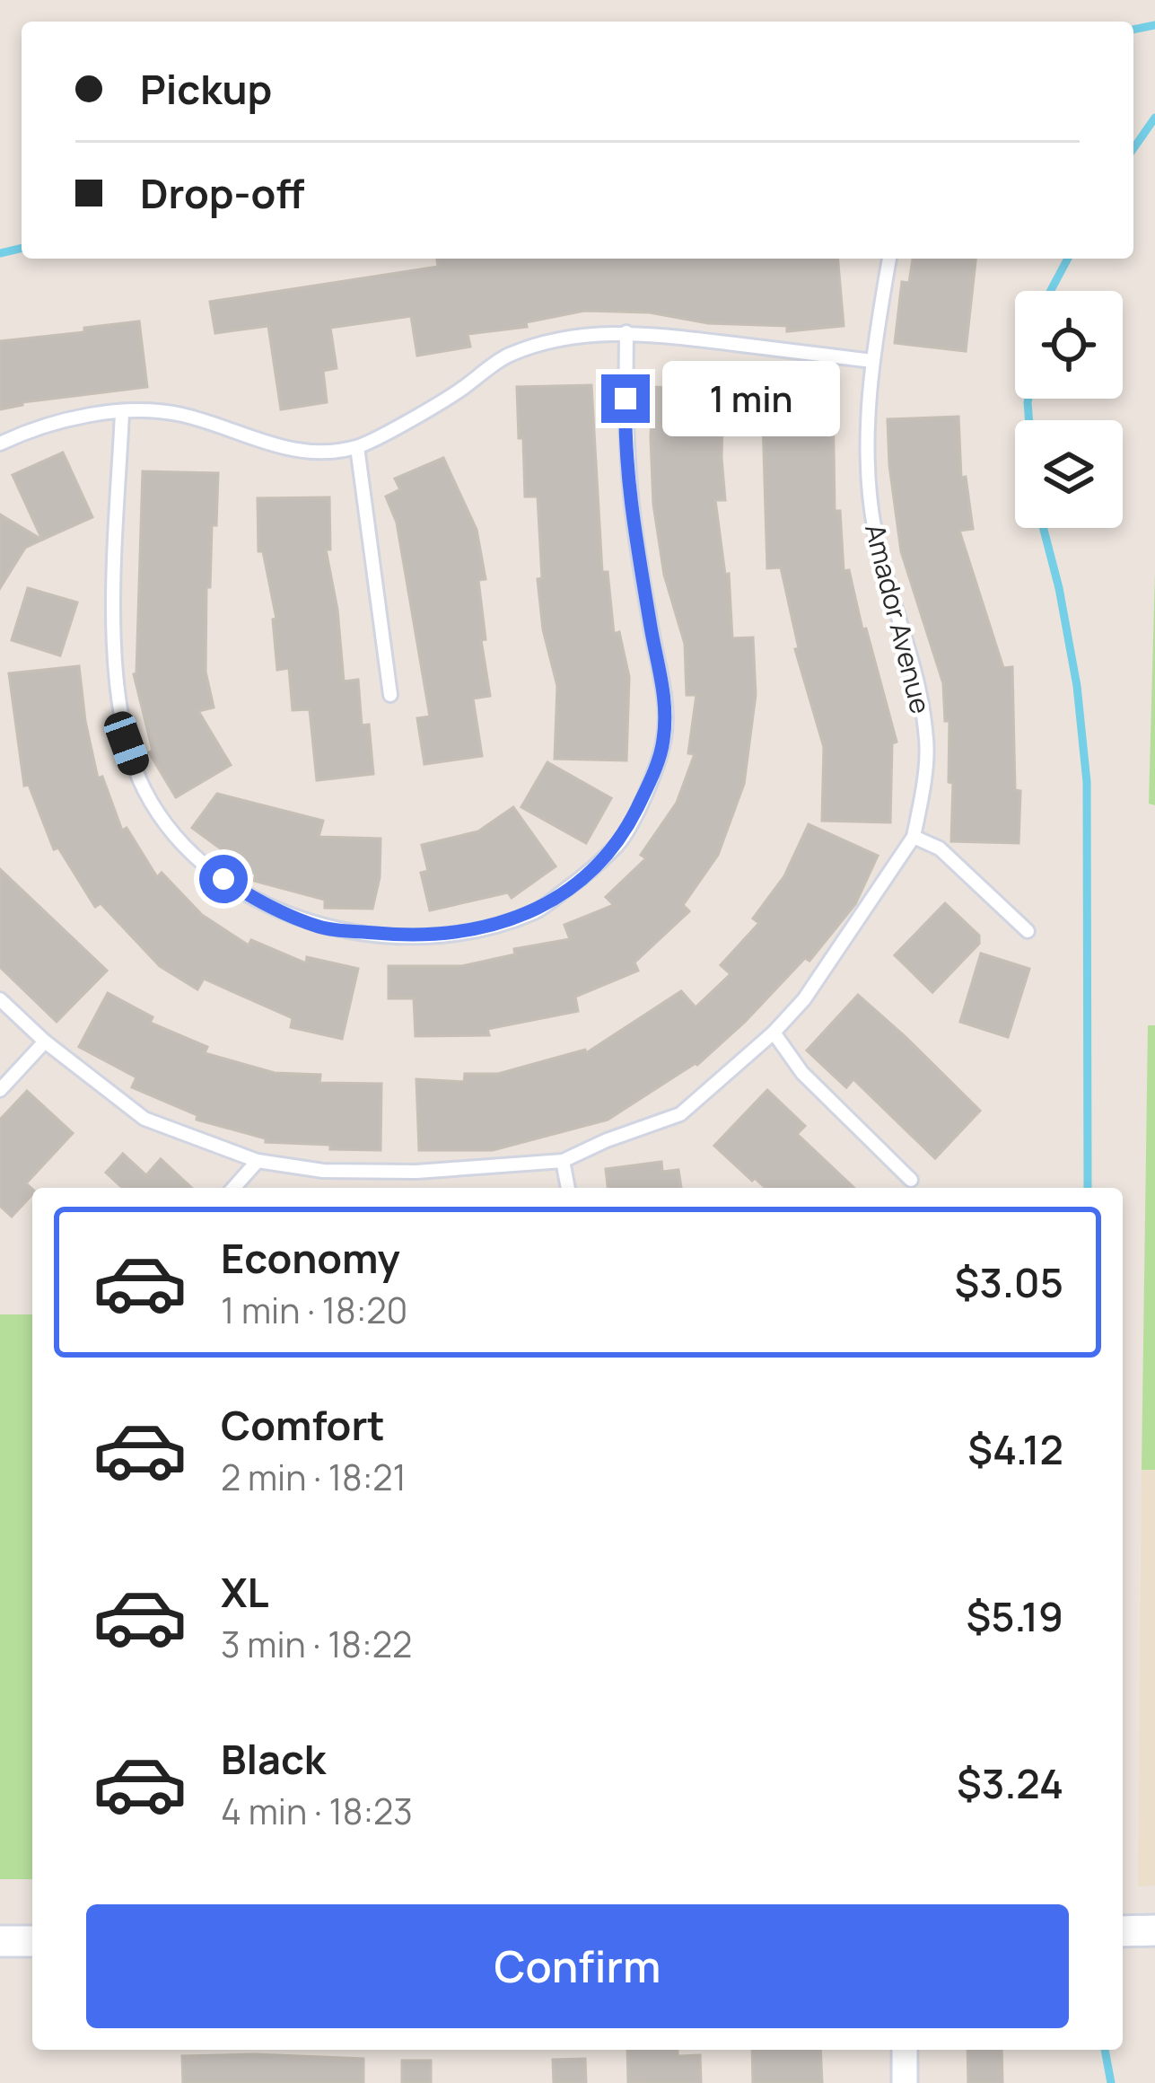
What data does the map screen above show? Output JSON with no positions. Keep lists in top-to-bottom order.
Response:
{
  "streets": {
    "lane": ["Amador Avenue"]
  },
  "page": {
    "banner": ["Pickup", "Drop-off"],
    "bubble": "1 min",
    "list": [
      {
        "name": "Economy",
        "note": "1 min · 18:20",
        "value": "$3.05"
      },
      {
        "name": "Comfort",
        "note": "2 min · 18:21",
        "value": "$4.12"
      },
      {
        "name": "XL",
        "note": "3 min · 18:22",
        "value": "$5.19"
      },
      {
        "name": "Black",
        "note": "4 min · 18:23",
        "value": "$3.24"
      }
    ],
    "buttons": "Confirm"
  }
}
